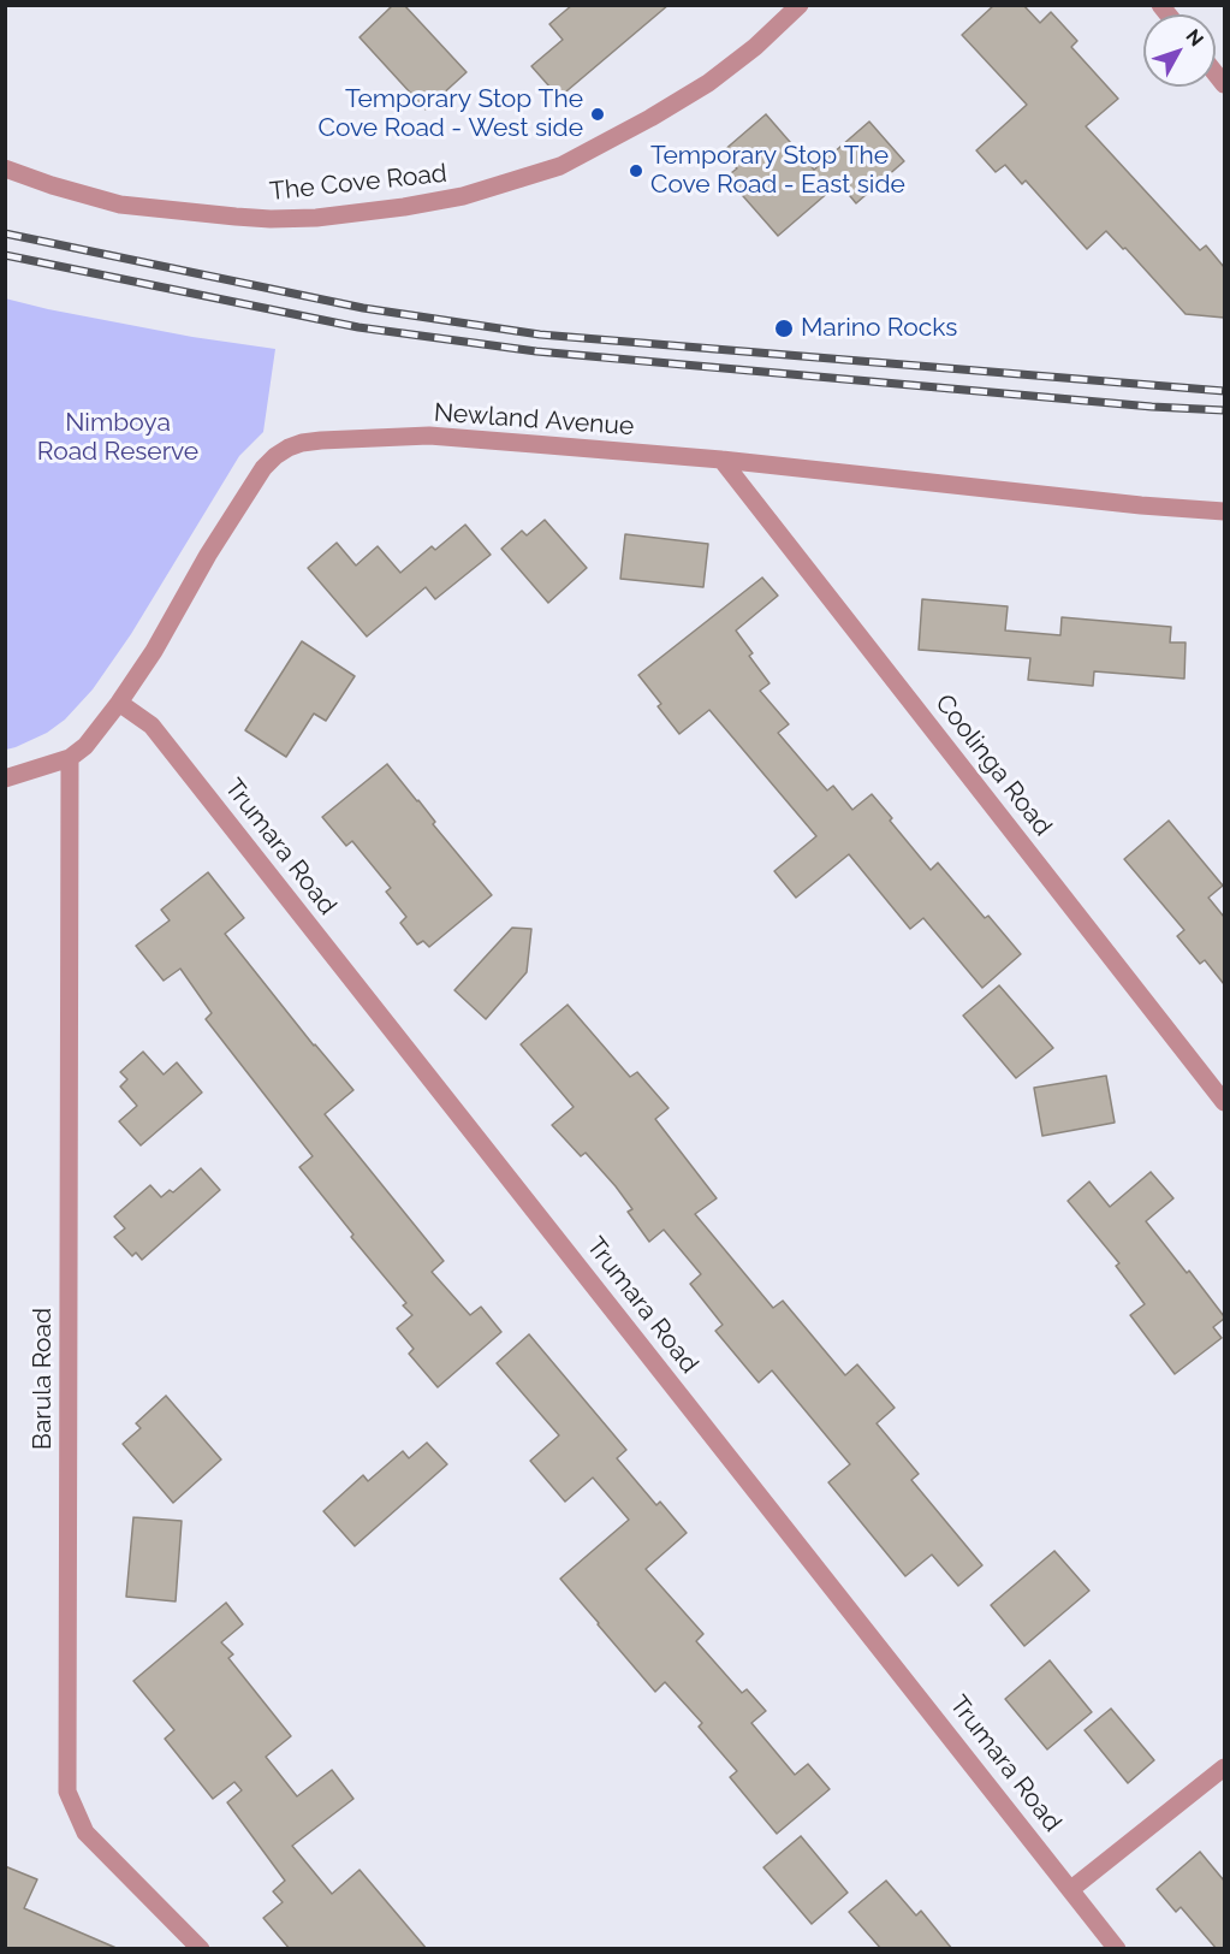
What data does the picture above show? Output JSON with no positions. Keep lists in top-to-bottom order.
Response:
{
  "streets": {
    "street": [
      "The Cove Road",
      "Newland Avenue",
      "Coolinga Road",
      "Trumara Road",
      "Barula Road"
    ]
  },
  "crossings": [
    ["Newland Avenue", "Coolinga Road"],
    ["Newland Avenue", "Trumara Road"],
    ["Newland Avenue", "Barula Road"]
  ],
  "parks": ["Nimboya Road Reserve"],
  "places": ["Temporary Stop The Cove Road - West side", "Temporary Stop The Cove Road - East side", "Marino Rocks"],
  "north": "top right"
}
